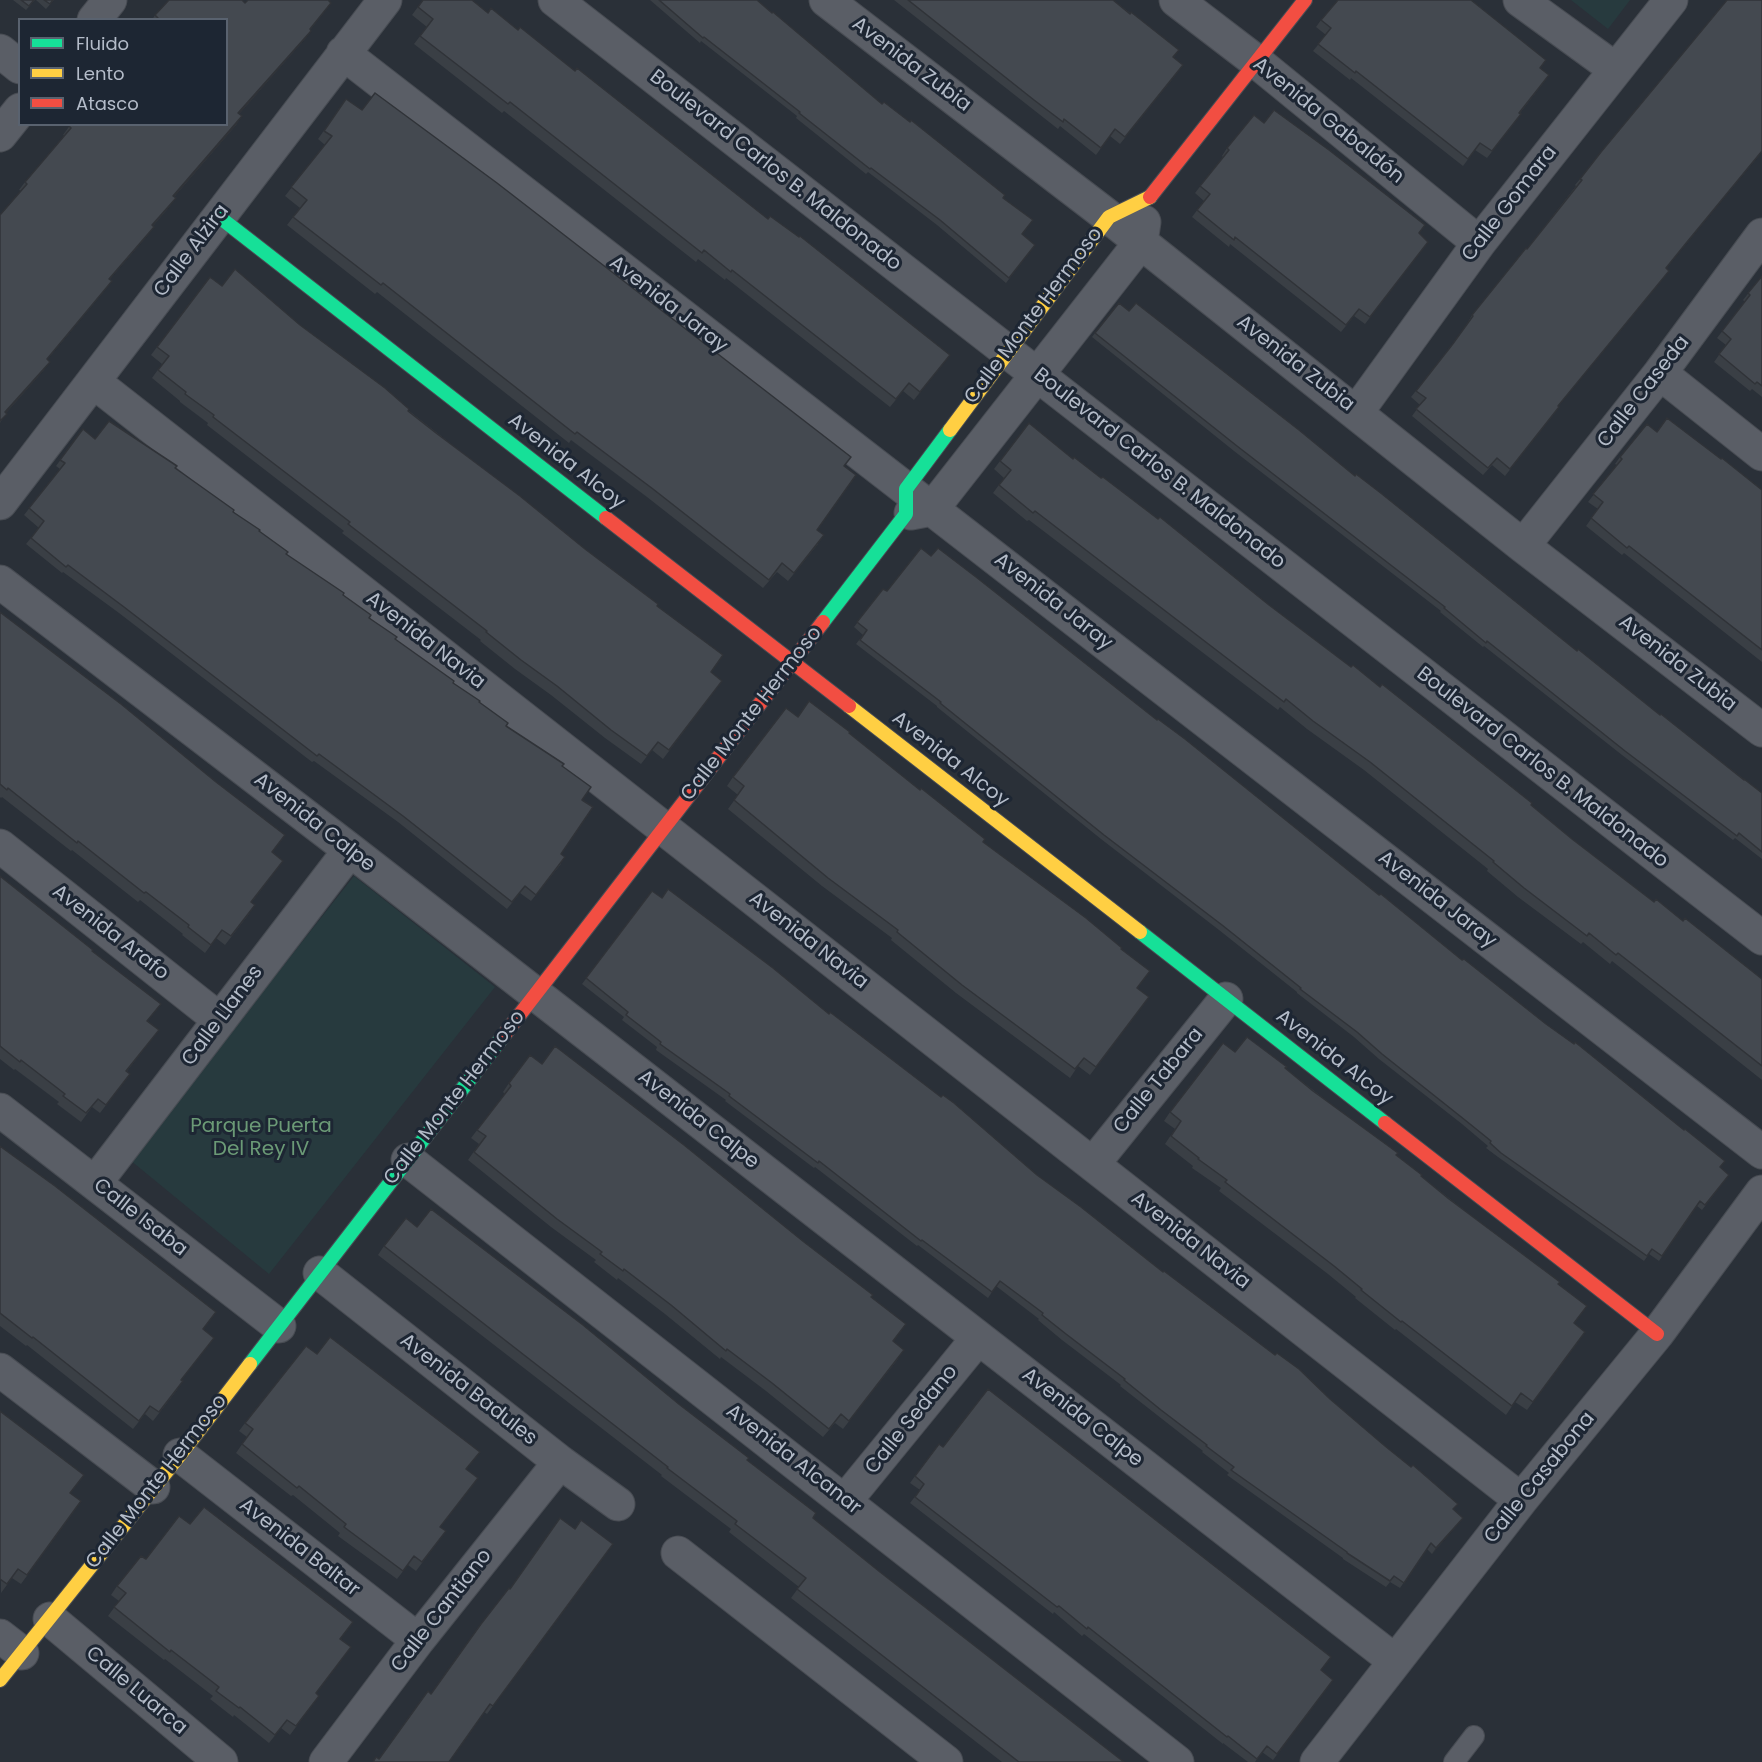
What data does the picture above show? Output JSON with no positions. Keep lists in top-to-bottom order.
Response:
{
  "streets": {
    "street": [
      "Avenida Zubia",
      "Avenida Gabaldón",
      "Boulevard Carlos B. Maldonado",
      "Calle Gomara",
      "Calle Alzira",
      "Avenida Jaray",
      "Calle Monte Hermoso",
      "Calle Caseda",
      "Avenida Alcoy",
      "Avenida Navia",
      "Avenida Calpe",
      "Avenida Arafo",
      "Calle Llanes",
      "Calle Tabara",
      "Calle Isaba",
      "Avenida Badules",
      "Calle Sedano",
      "Avenida Alcanar",
      "Calle Casabona",
      "Avenida Baltar",
      "Calle Cantiano",
      "Calle Luarca"
    ]
  },
  "crossings": [
    ["Avenida Zubia", "Calle Gomara"],
    ["Avenida Zubia", "Calle Monte Hermoso"],
    ["Avenida Zubia", "Calle Caseda"],
    ["Avenida Gabaldón", "Calle Gomara"],
    ["Avenida Gabaldón", "Calle Monte Hermoso"],
    ["Boulevard Carlos B. Maldonado", "Calle Monte Hermoso"],
    ["Calle Alzira", "Avenida Jaray"],
    ["Calle Alzira", "Avenida Alcoy"],
    ["Calle Alzira", "Avenida Navia"],
    ["Avenida Jaray", "Calle Monte Hermoso"],
    ["Calle Monte Hermoso", "Avenida Alcoy"],
    ["Calle Monte Hermoso", "Avenida Navia"],
    ["Calle Monte Hermoso", "Avenida Calpe"],
    ["Calle Monte Hermoso", "Calle Isaba"],
    ["Calle Monte Hermoso", "Avenida Badules"],
    ["Calle Monte Hermoso", "Avenida Alcanar"],
    ["Calle Monte Hermoso", "Avenida Baltar"],
    ["Calle Monte Hermoso", "Calle Luarca"],
    ["Avenida Alcoy", "Calle Tabara"],
    ["Avenida Alcoy", "Calle Casabona"],
    ["Avenida Navia", "Calle Tabara"],
    ["Avenida Navia", "Calle Casabona"],
    ["Avenida Calpe", "Calle Llanes"],
    ["Avenida Calpe", "Calle Sedano"],
    ["Avenida Calpe", "Calle Casabona"],
    ["Avenida Arafo", "Calle Llanes"],
    ["Calle Llanes", "Calle Isaba"],
    ["Avenida Badules", "Calle Cantiano"],
    ["Calle Sedano", "Avenida Alcanar"],
    ["Avenida Baltar", "Calle Cantiano"]
  ],
  "parks": ["Parque Puerta Del Rey IV"],
  "legend": ["Fluido", "Lento", "Atasco"]
}
